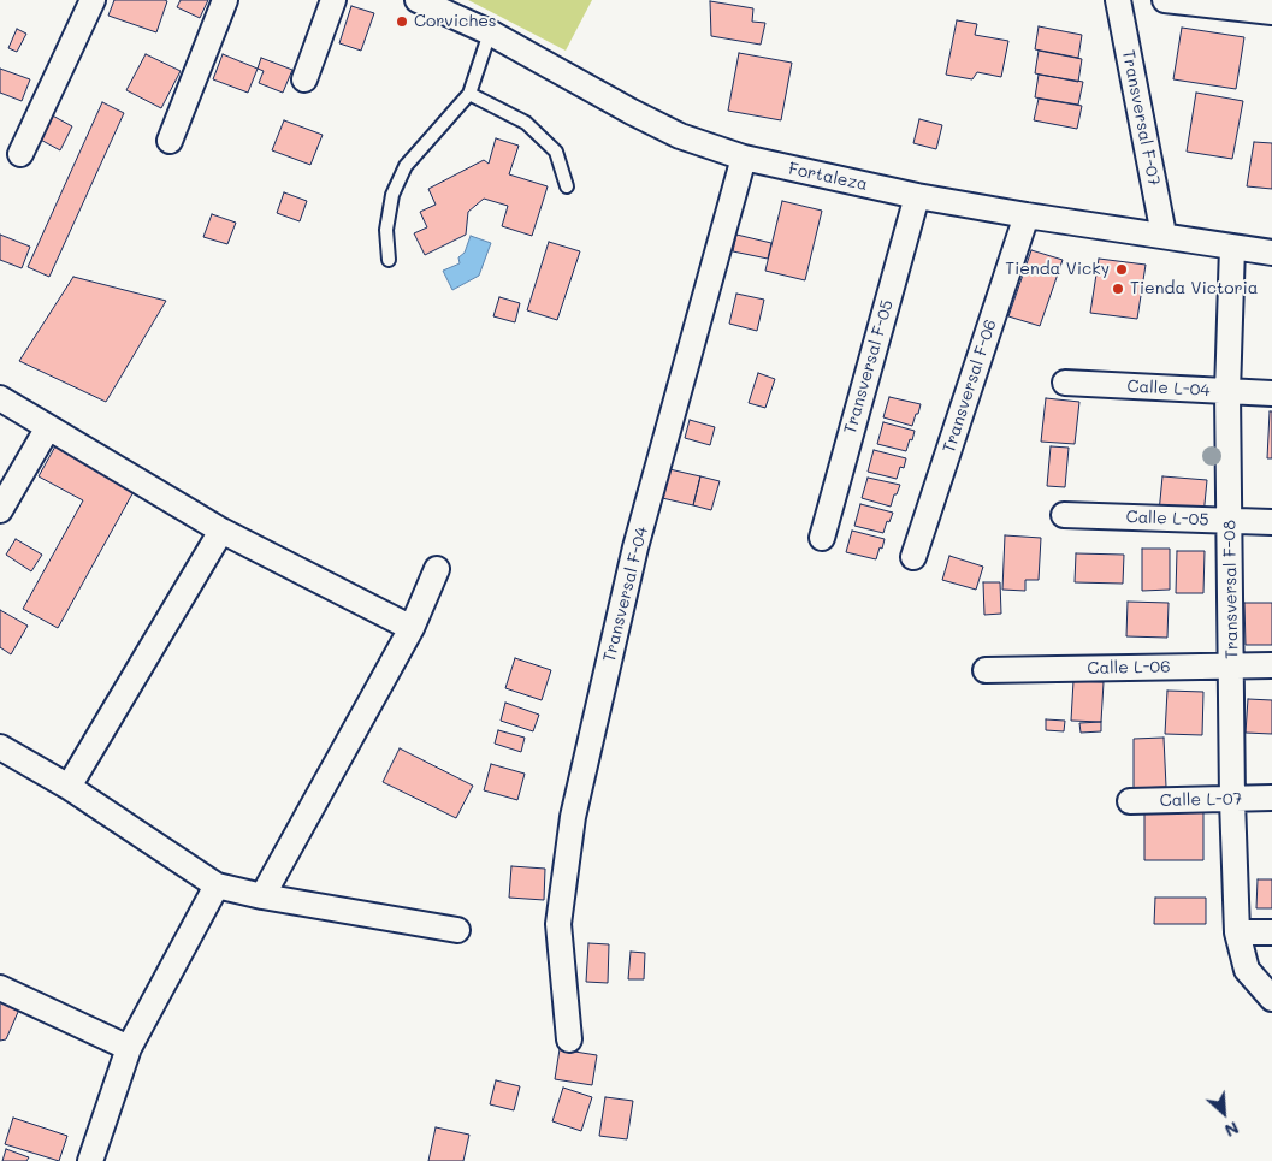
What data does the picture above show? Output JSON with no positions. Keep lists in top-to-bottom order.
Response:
{
  "streets": {
    "street": [
      "Transversal F-07",
      "Fortaleza",
      "Transversal F-05",
      "Transversal F-06",
      "Calle L-04",
      "Calle L-05",
      "Transversal F-08",
      "Transversal F-04",
      "Calle L-06",
      "Calle L-07"
    ]
  },
  "crossings": [
    ["Transversal F-07", "Fortaleza"],
    ["Fortaleza", "Transversal F-05"],
    ["Fortaleza", "Transversal F-06"],
    ["Fortaleza", "Transversal F-08"],
    ["Fortaleza", "Transversal F-04"],
    ["Calle L-04", "Transversal F-08"],
    ["Calle L-05", "Transversal F-08"],
    ["Transversal F-08", "Calle L-06"],
    ["Transversal F-08", "Calle L-07"]
  ],
  "places": ["Corviches", "Tienda Vicky", "Tienda Victoria"],
  "north": "bottom right"
}
